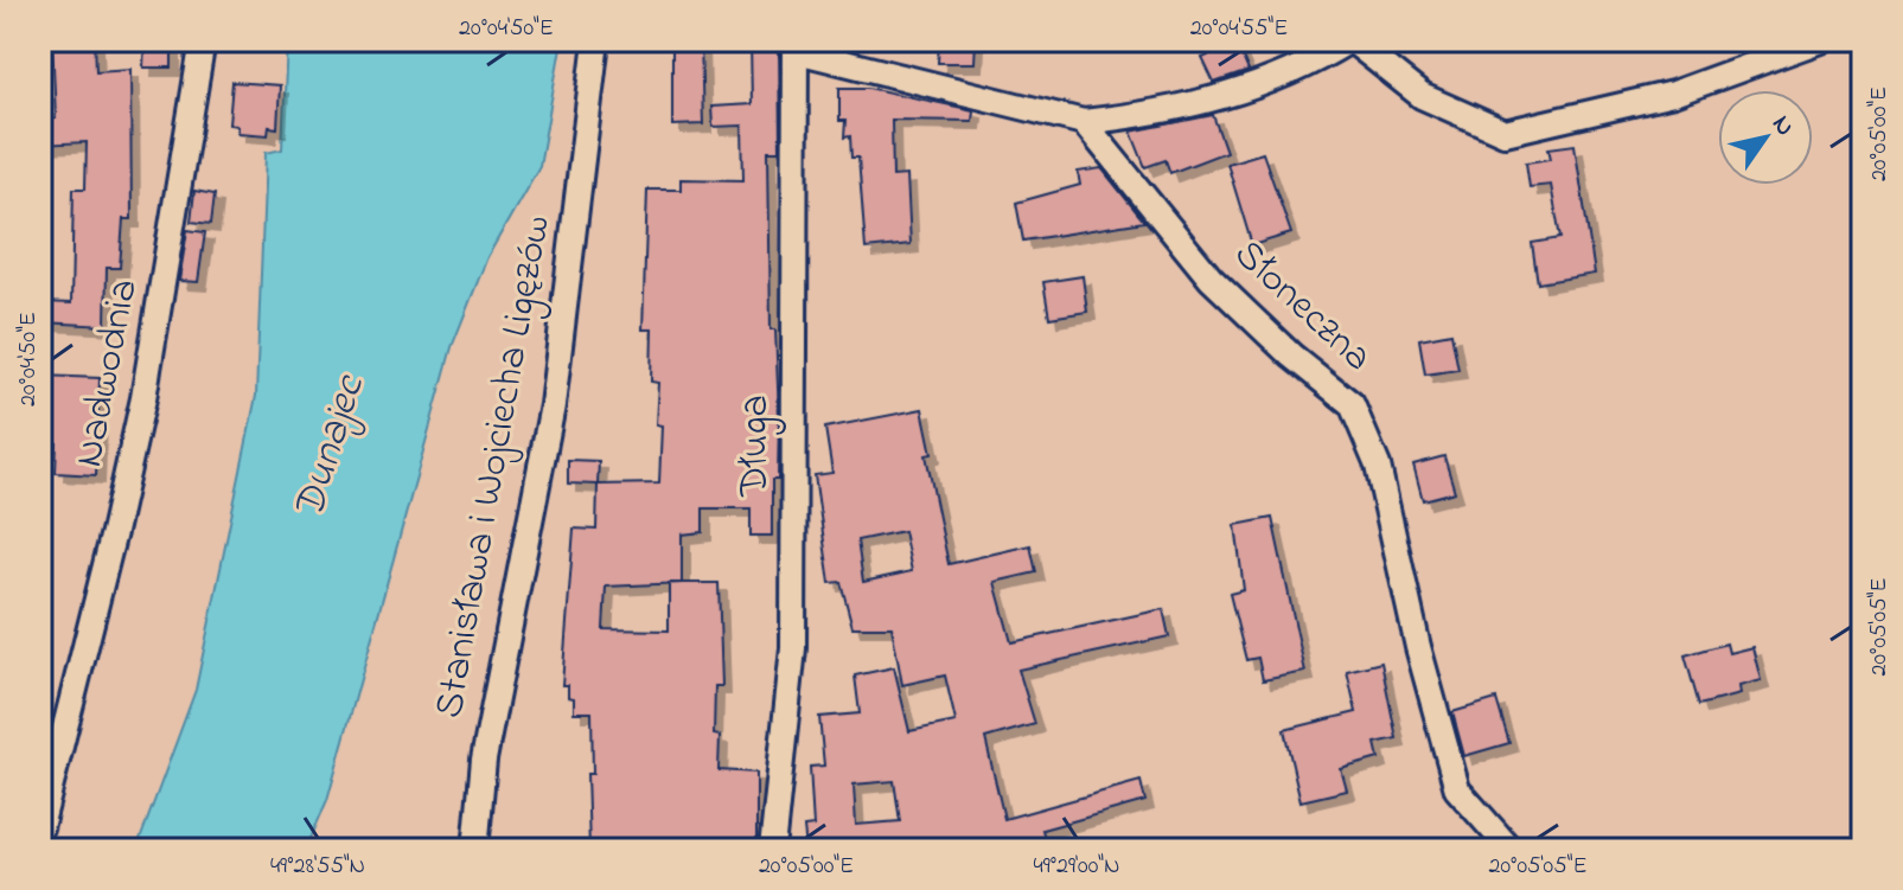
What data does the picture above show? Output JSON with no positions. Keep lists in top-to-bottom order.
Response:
{
  "streets": {
    "street": [
      "Słoneczna",
      "Nadwodnia",
      "Długa",
      "Stanisława i Wojciecha Ligęzów"
    ]
  },
  "water": ["Dunajec"],
  "north": "top right",
  "coordinates": [
    "20°04'50\"E",
    "20°04'55\"E",
    "20°05'00\"E",
    "20°05'05\"E",
    "49°28'55\"N",
    "49°29'00\"N"
  ]
}
